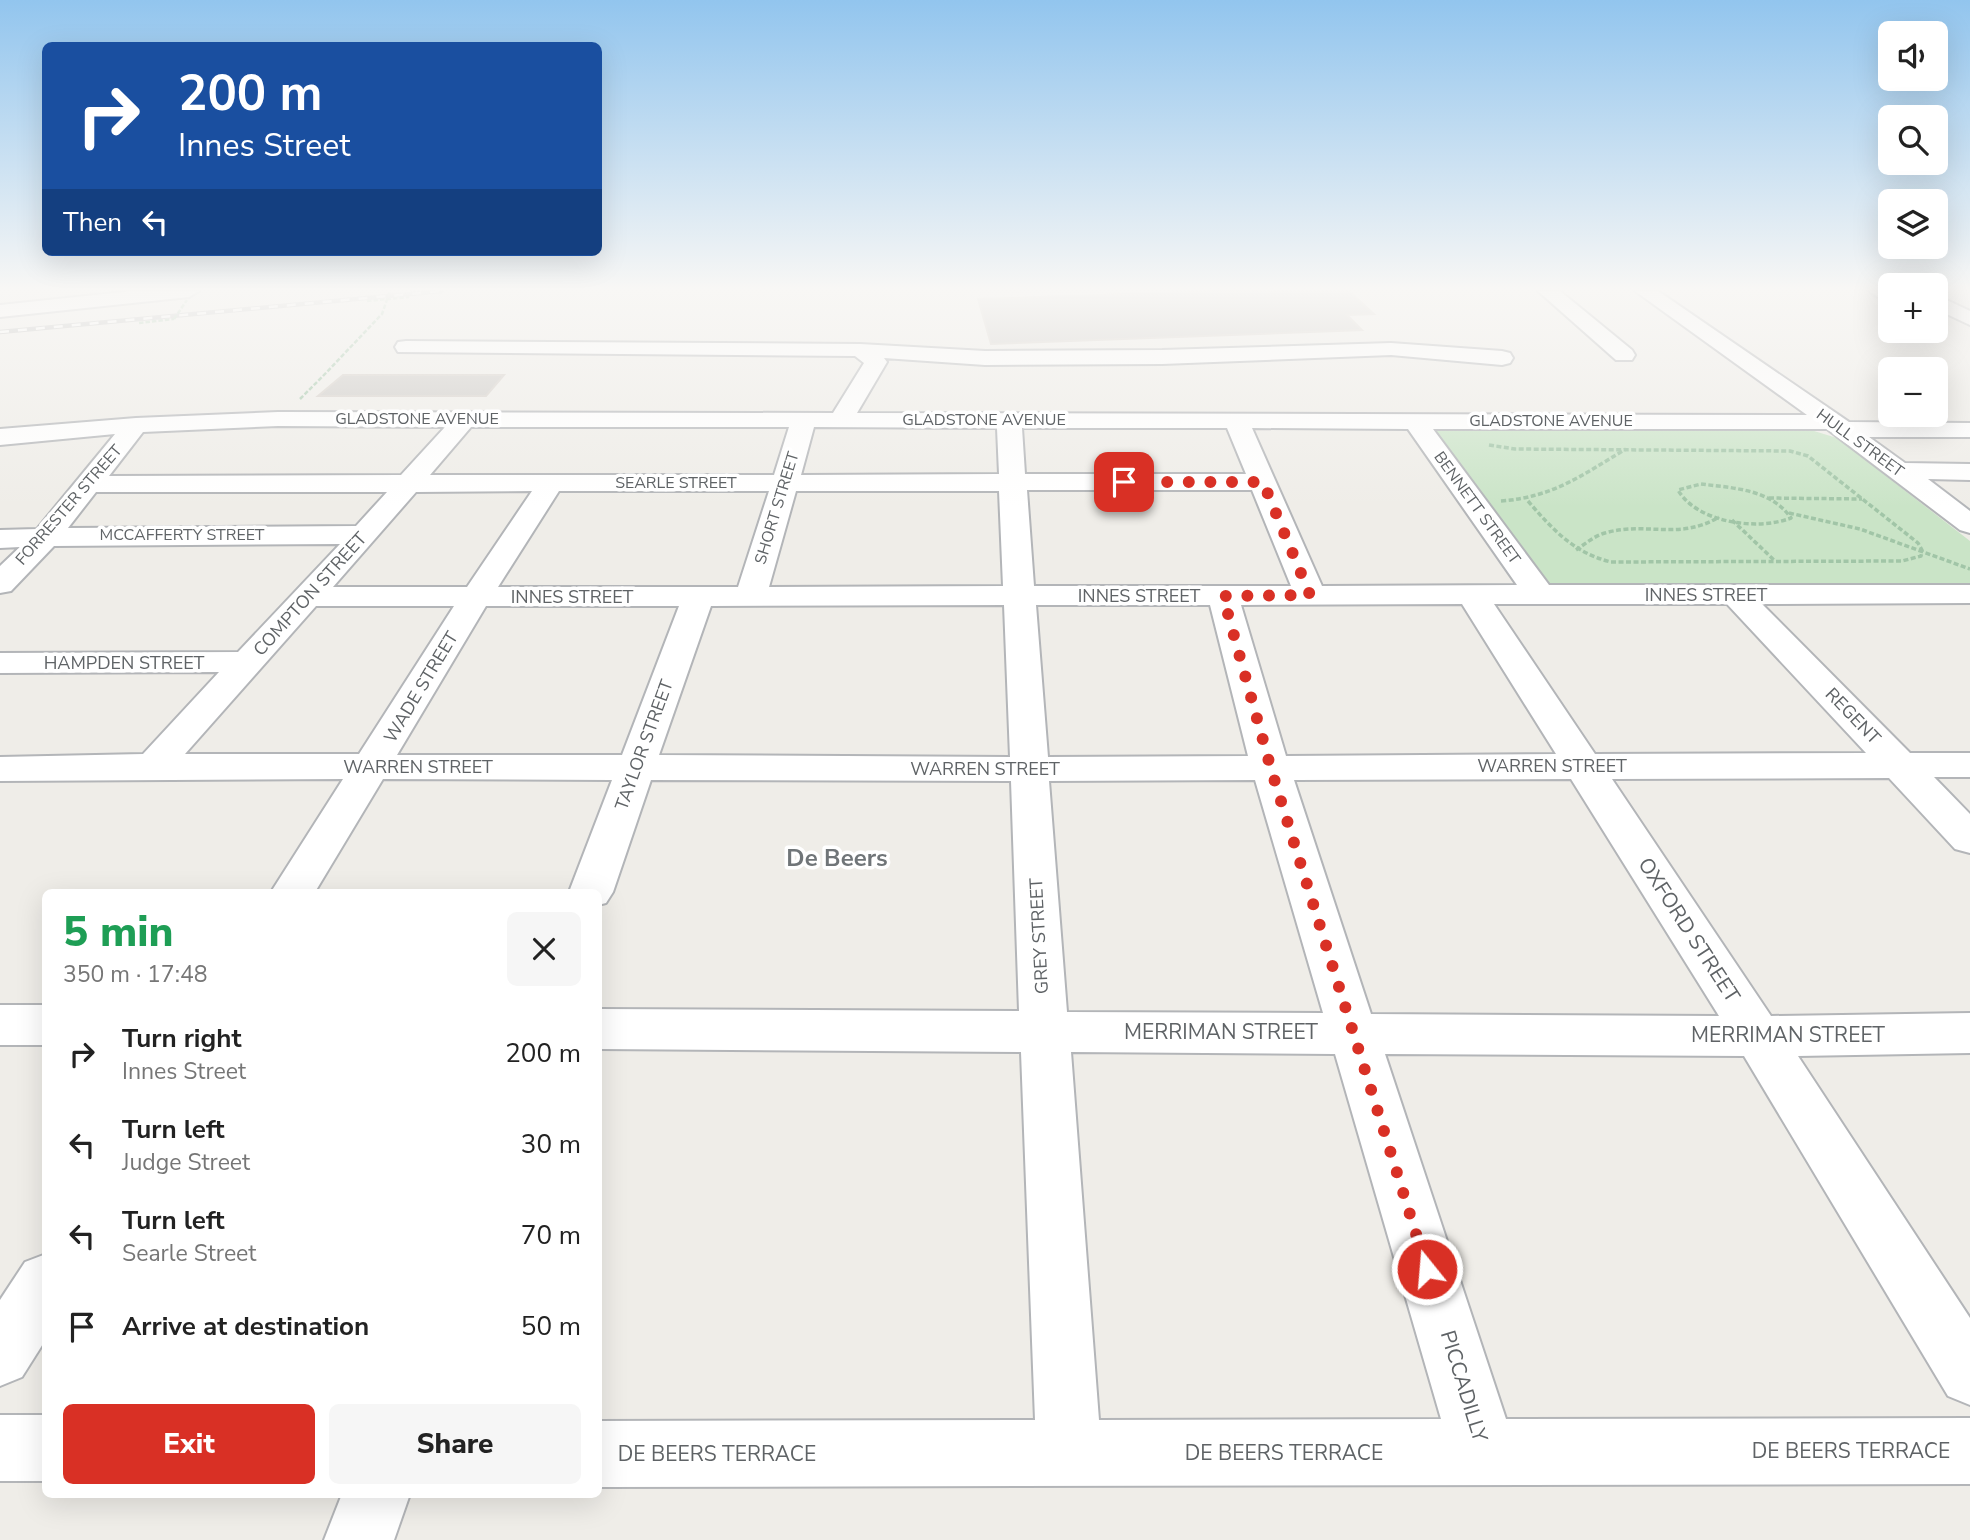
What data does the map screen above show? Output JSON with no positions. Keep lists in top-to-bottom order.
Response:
{
  "streets": {
    "street": [
      "GLADSTONE AVENUE",
      "HULL STREET",
      "SEARLE STREET",
      "FORRESTER STREET",
      "SHORT STREET",
      "BENNETT STREET",
      "MCCAFFERTY STREET",
      "COMPTON STREET",
      "INNES STREET",
      "HAMPDEN STREET",
      "WADE STREET",
      "REGENT",
      "TAYLOR STREET",
      "WARREN STREET",
      "OXFORD STREET",
      "GREY STREET",
      "MERRIMAN STREET",
      "PICCADILLY",
      "DE BEERS TERRACE"
    ]
  },
  "crossings": [
    ["GLADSTONE AVENUE", "HULL STREET"],
    ["GLADSTONE AVENUE", "FORRESTER STREET"],
    ["GLADSTONE AVENUE", "SHORT STREET"],
    ["GLADSTONE AVENUE", "BENNETT STREET"],
    ["GLADSTONE AVENUE", "COMPTON STREET"],
    ["GLADSTONE AVENUE", "GREY STREET"],
    ["SEARLE STREET", "FORRESTER STREET"],
    ["SEARLE STREET", "SHORT STREET"],
    ["SEARLE STREET", "COMPTON STREET"],
    ["SEARLE STREET", "WADE STREET"],
    ["SEARLE STREET", "GREY STREET"],
    ["FORRESTER STREET", "MCCAFFERTY STREET"],
    ["SHORT STREET", "INNES STREET"],
    ["BENNETT STREET", "INNES STREET"],
    ["MCCAFFERTY STREET", "COMPTON STREET"],
    ["COMPTON STREET", "INNES STREET"],
    ["COMPTON STREET", "HAMPDEN STREET"],
    ["COMPTON STREET", "WARREN STREET"],
    ["INNES STREET", "WADE STREET"],
    ["INNES STREET", "REGENT"],
    ["INNES STREET", "TAYLOR STREET"],
    ["INNES STREET", "OXFORD STREET"],
    ["INNES STREET", "GREY STREET"],
    ["INNES STREET", "PICCADILLY"],
    ["WADE STREET", "WARREN STREET"],
    ["REGENT", "WARREN STREET"],
    ["TAYLOR STREET", "WARREN STREET"],
    ["WARREN STREET", "OXFORD STREET"],
    ["WARREN STREET", "GREY STREET"],
    ["WARREN STREET", "PICCADILLY"],
    ["OXFORD STREET", "MERRIMAN STREET"],
    ["GREY STREET", "MERRIMAN STREET"],
    ["GREY STREET", "DE BEERS TERRACE"],
    ["MERRIMAN STREET", "PICCADILLY"],
    ["PICCADILLY", "DE BEERS TERRACE"]
  ],
  "districts": ["De Beers"],
  "page": {
    "map_buttons": ["+", "−"],
    "turn": ["200 m", "Innes Street"],
    "then": "Then",
    "heading": ["5 min", "350 m · 17:48"],
    "list": [
      {
        "name": "Turn right",
        "note": "Innes Street",
        "value": "200 m"
      },
      {
        "name": "Turn left",
        "note": "Judge Street",
        "value": "30 m"
      },
      {
        "name": "Turn left",
        "note": "Searle Street",
        "value": "70 m"
      },
      {
        "name": "Arrive at destination",
        "value": "50 m"
      }
    ],
    "buttons": ["Exit", "Share"]
  }
}
